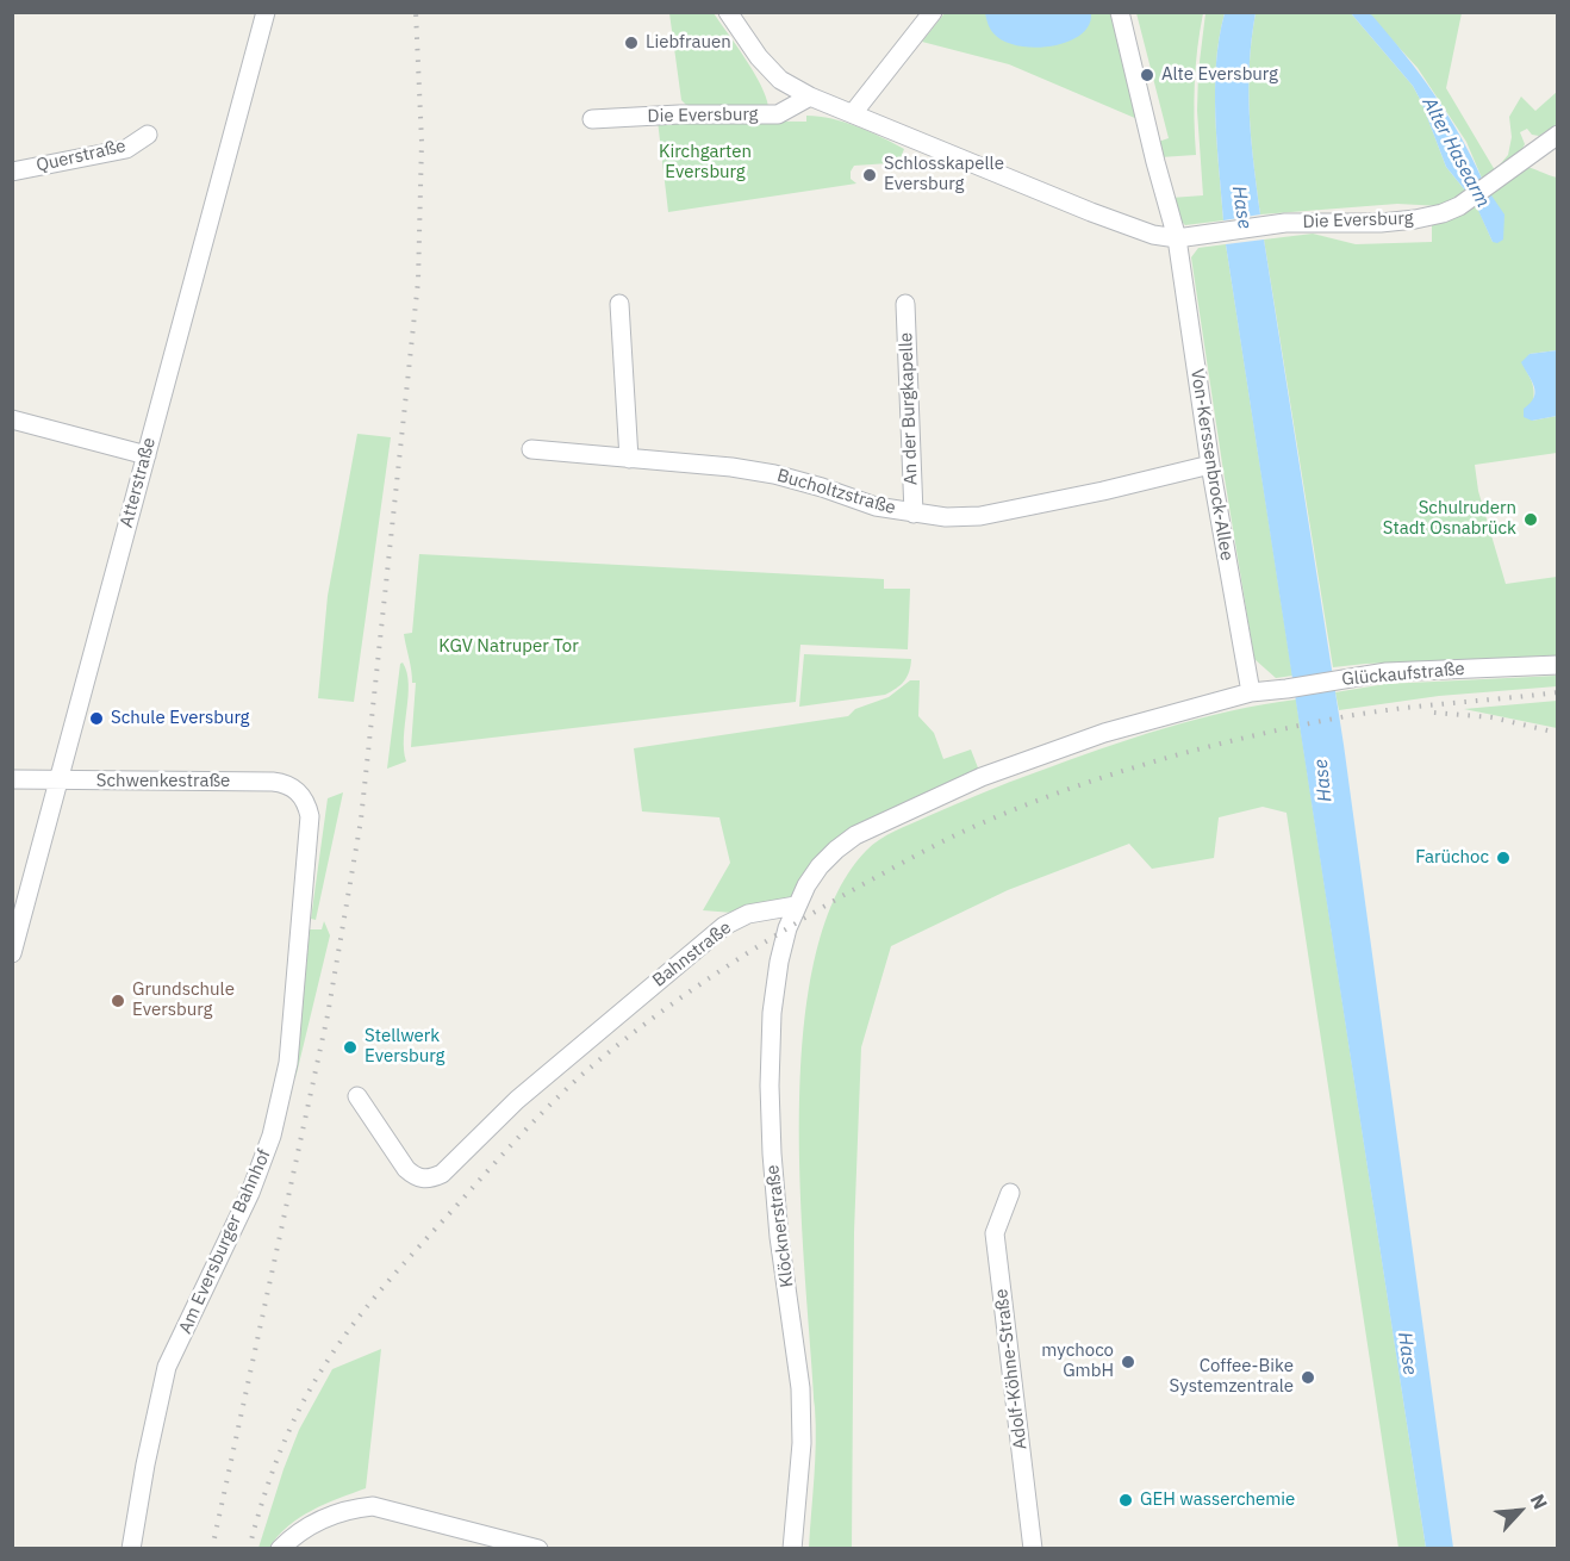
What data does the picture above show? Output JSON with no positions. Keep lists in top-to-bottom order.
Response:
{
  "streets": {
    "street": [
      "Die Eversburg",
      "Querstraße",
      "An der Burgkapelle",
      "Von-Kerssenbrock-Allee",
      "Atterstraße",
      "Bucholtzstraße",
      "Glückaufstraße",
      "Schwenkestraße",
      "Bahnstraße",
      "Klöcknerstraße",
      "Am Eversburger Bahnhof",
      "Adolf-Köhne-Straße"
    ]
  },
  "crossings": [
    ["Die Eversburg", "Von-Kerssenbrock-Allee"],
    ["An der Burgkapelle", "Bucholtzstraße"],
    ["Von-Kerssenbrock-Allee", "Bucholtzstraße"],
    ["Von-Kerssenbrock-Allee", "Glückaufstraße"],
    ["Atterstraße", "Schwenkestraße"],
    ["Schwenkestraße", "Am Eversburger Bahnhof"],
    ["Bahnstraße", "Klöcknerstraße"]
  ],
  "water": ["Alter Hasearm", "Hase"],
  "parks": ["Kirchgarten Eversburg", "KGV Natruper Tor"],
  "places": [
    "Liebfrauen",
    "Alte Eversburg",
    "Schlosskapelle Eversburg",
    "Schulrudern Stadt Osnabrück",
    "Schule Eversburg",
    "Farüchoc",
    "Grundschule Eversburg",
    "Stellwerk Eversburg",
    "mychoco GmbH",
    "Coffee-Bike Systemzentrale",
    "GEH wasserchemie"
  ],
  "north": "top right"
}
